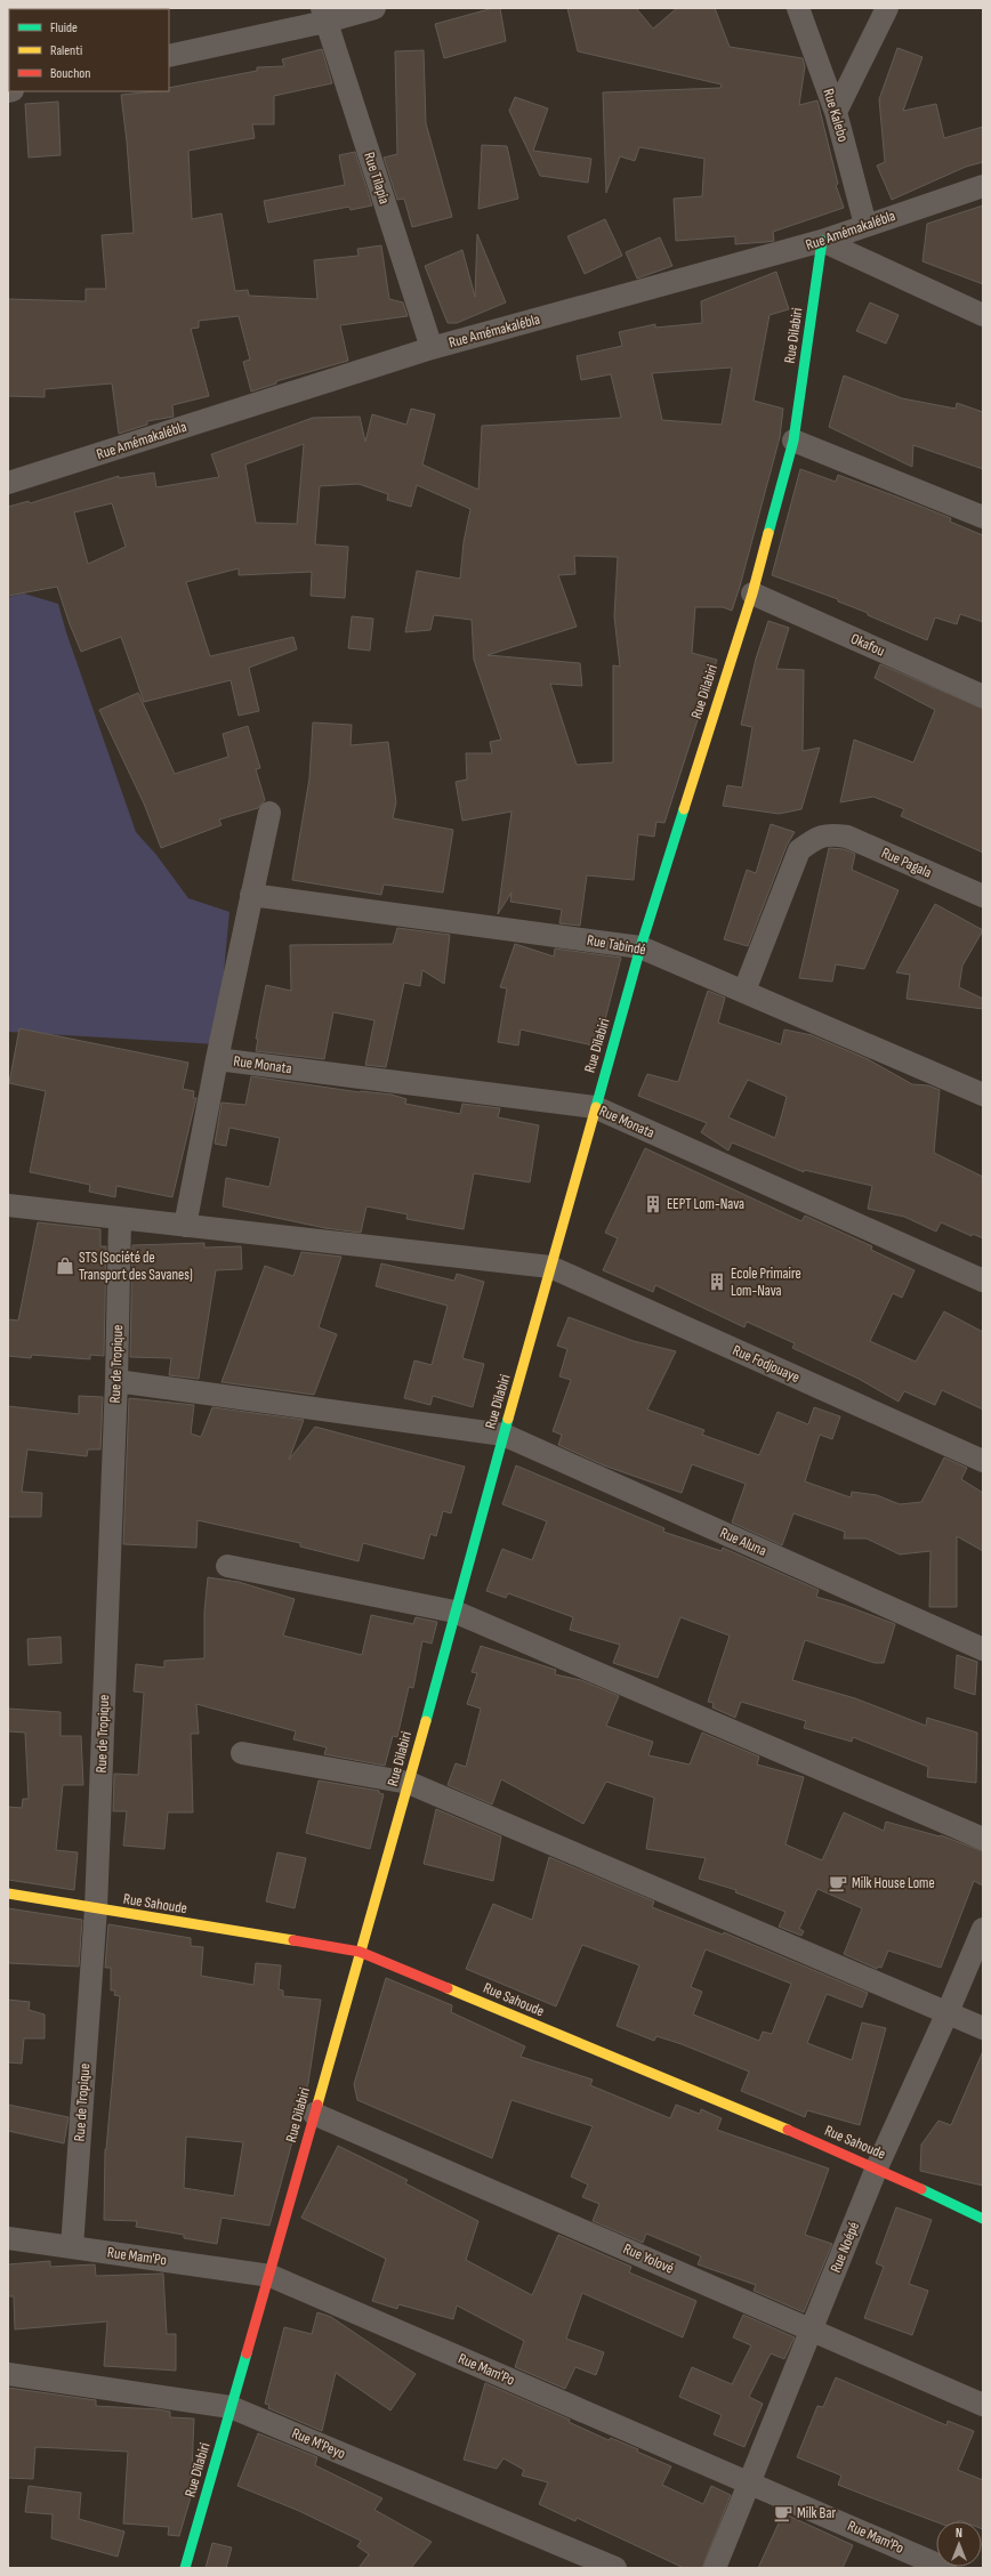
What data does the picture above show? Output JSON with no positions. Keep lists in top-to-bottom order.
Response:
{
  "streets": {
    "street": [
      "Rue Kalebo",
      "Rue Tilapia",
      "Rue Amémakalébla",
      "Rue Dilabiri",
      "Okafou",
      "Rue Pagala",
      "Rue Tabindé",
      "Rue Monata",
      "Rue de Tropique",
      "Rue Fodjouaye",
      "Rue Aluna",
      "Rue Sahoude",
      "Rue Noépé",
      "Rue Mam'Po",
      "Rue Yolové",
      "Rue M'Peyo"
    ]
  },
  "crossings": [
    ["Rue Kalebo", "Rue Amémakalébla"],
    ["Rue Tilapia", "Rue Amémakalébla"],
    ["Rue Amémakalébla", "Rue Dilabiri"],
    ["Rue Dilabiri", "Okafou"],
    ["Rue Dilabiri", "Rue Tabindé"],
    ["Rue Dilabiri", "Rue Monata"],
    ["Rue Dilabiri", "Rue Fodjouaye"],
    ["Rue Dilabiri", "Rue Aluna"],
    ["Rue Dilabiri", "Rue Sahoude"],
    ["Rue Dilabiri", "Rue Mam'Po"],
    ["Rue Dilabiri", "Rue Yolové"],
    ["Rue Dilabiri", "Rue M'Peyo"],
    ["Rue Pagala", "Rue Tabindé"],
    ["Rue de Tropique", "Rue Fodjouaye"],
    ["Rue de Tropique", "Rue Aluna"],
    ["Rue de Tropique", "Rue Sahoude"],
    ["Rue de Tropique", "Rue Mam'Po"],
    ["Rue Sahoude", "Rue Noépé"],
    ["Rue Noépé", "Rue Mam'Po"],
    ["Rue Noépé", "Rue Yolové"]
  ],
  "places": {
    "building": ["EEPT Lom-Nava", "Ecole Primaire Lom-Nava"],
    "shop": ["STS (Société de Transport des Savanes)"],
    "cafe": ["Milk House Lome", "Milk Bar"]
  },
  "legend": ["Fluide", "Ralenti", "Bouchon"],
  "north": "top"
}
